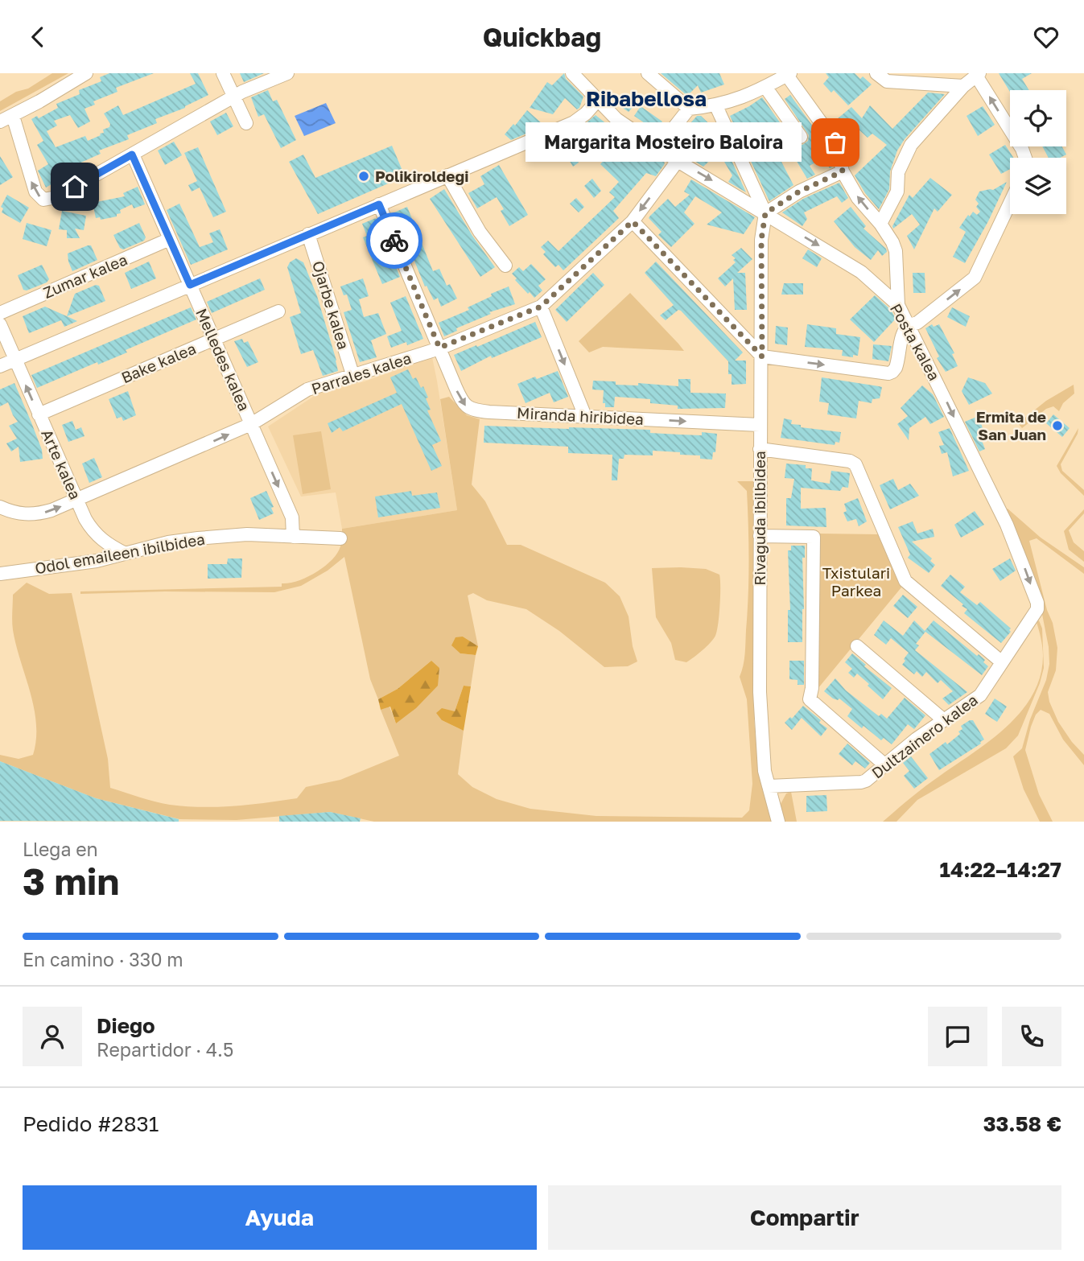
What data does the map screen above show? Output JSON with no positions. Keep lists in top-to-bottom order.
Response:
{
  "streets": {
    "street": [
      "Zumar kalea",
      "Ojarbe kalea",
      "Posta kalea",
      "Melledes kalea",
      "Bake kalea",
      "Parrales kalea",
      "Miranda hiribidea",
      "Arte kalea",
      "Rivaguda ibilbidea",
      "Odol emaileen ibilbidea",
      "Dultzainero kalea"
    ]
  },
  "crossings": [
    ["Zumar kalea", "Melledes kalea"],
    ["Ojarbe kalea", "Parrales kalea"],
    ["Posta kalea", "Parrales kalea"],
    ["Posta kalea", "Rivaguda ibilbidea"],
    ["Posta kalea", "Dultzainero kalea"],
    ["Melledes kalea", "Bake kalea"],
    ["Melledes kalea", "Parrales kalea"],
    ["Melledes kalea", "Odol emaileen ibilbidea"],
    ["Bake kalea", "Arte kalea"],
    ["Parrales kalea", "Miranda hiribidea"],
    ["Parrales kalea", "Arte kalea"],
    ["Miranda hiribidea", "Rivaguda ibilbidea"],
    ["Arte kalea", "Odol emaileen ibilbidea"],
    ["Rivaguda ibilbidea", "Dultzainero kalea"]
  ],
  "one_way": ["Miranda hiribidea"],
  "districts": ["Ribabellosa"],
  "parks": ["Txistulari Parkea"],
  "places": ["Margarita Mosteiro Baloira", "Polikiroldegi", "Ermita de San Juan"],
  "page": {
    "header": "Quickbag",
    "bubble": "Margarita Mosteiro Baloira",
    "heading": ["3 min", "Llega en", "14:22–14:27"],
    "panel": [
      "Diego",
      "Repartidor · 4.5",
      "Pedido #2831",
      "33.58 €"
    ],
    "bar": "En camino · 330 m",
    "buttons": ["Ayuda", "Compartir"]
  }
}
